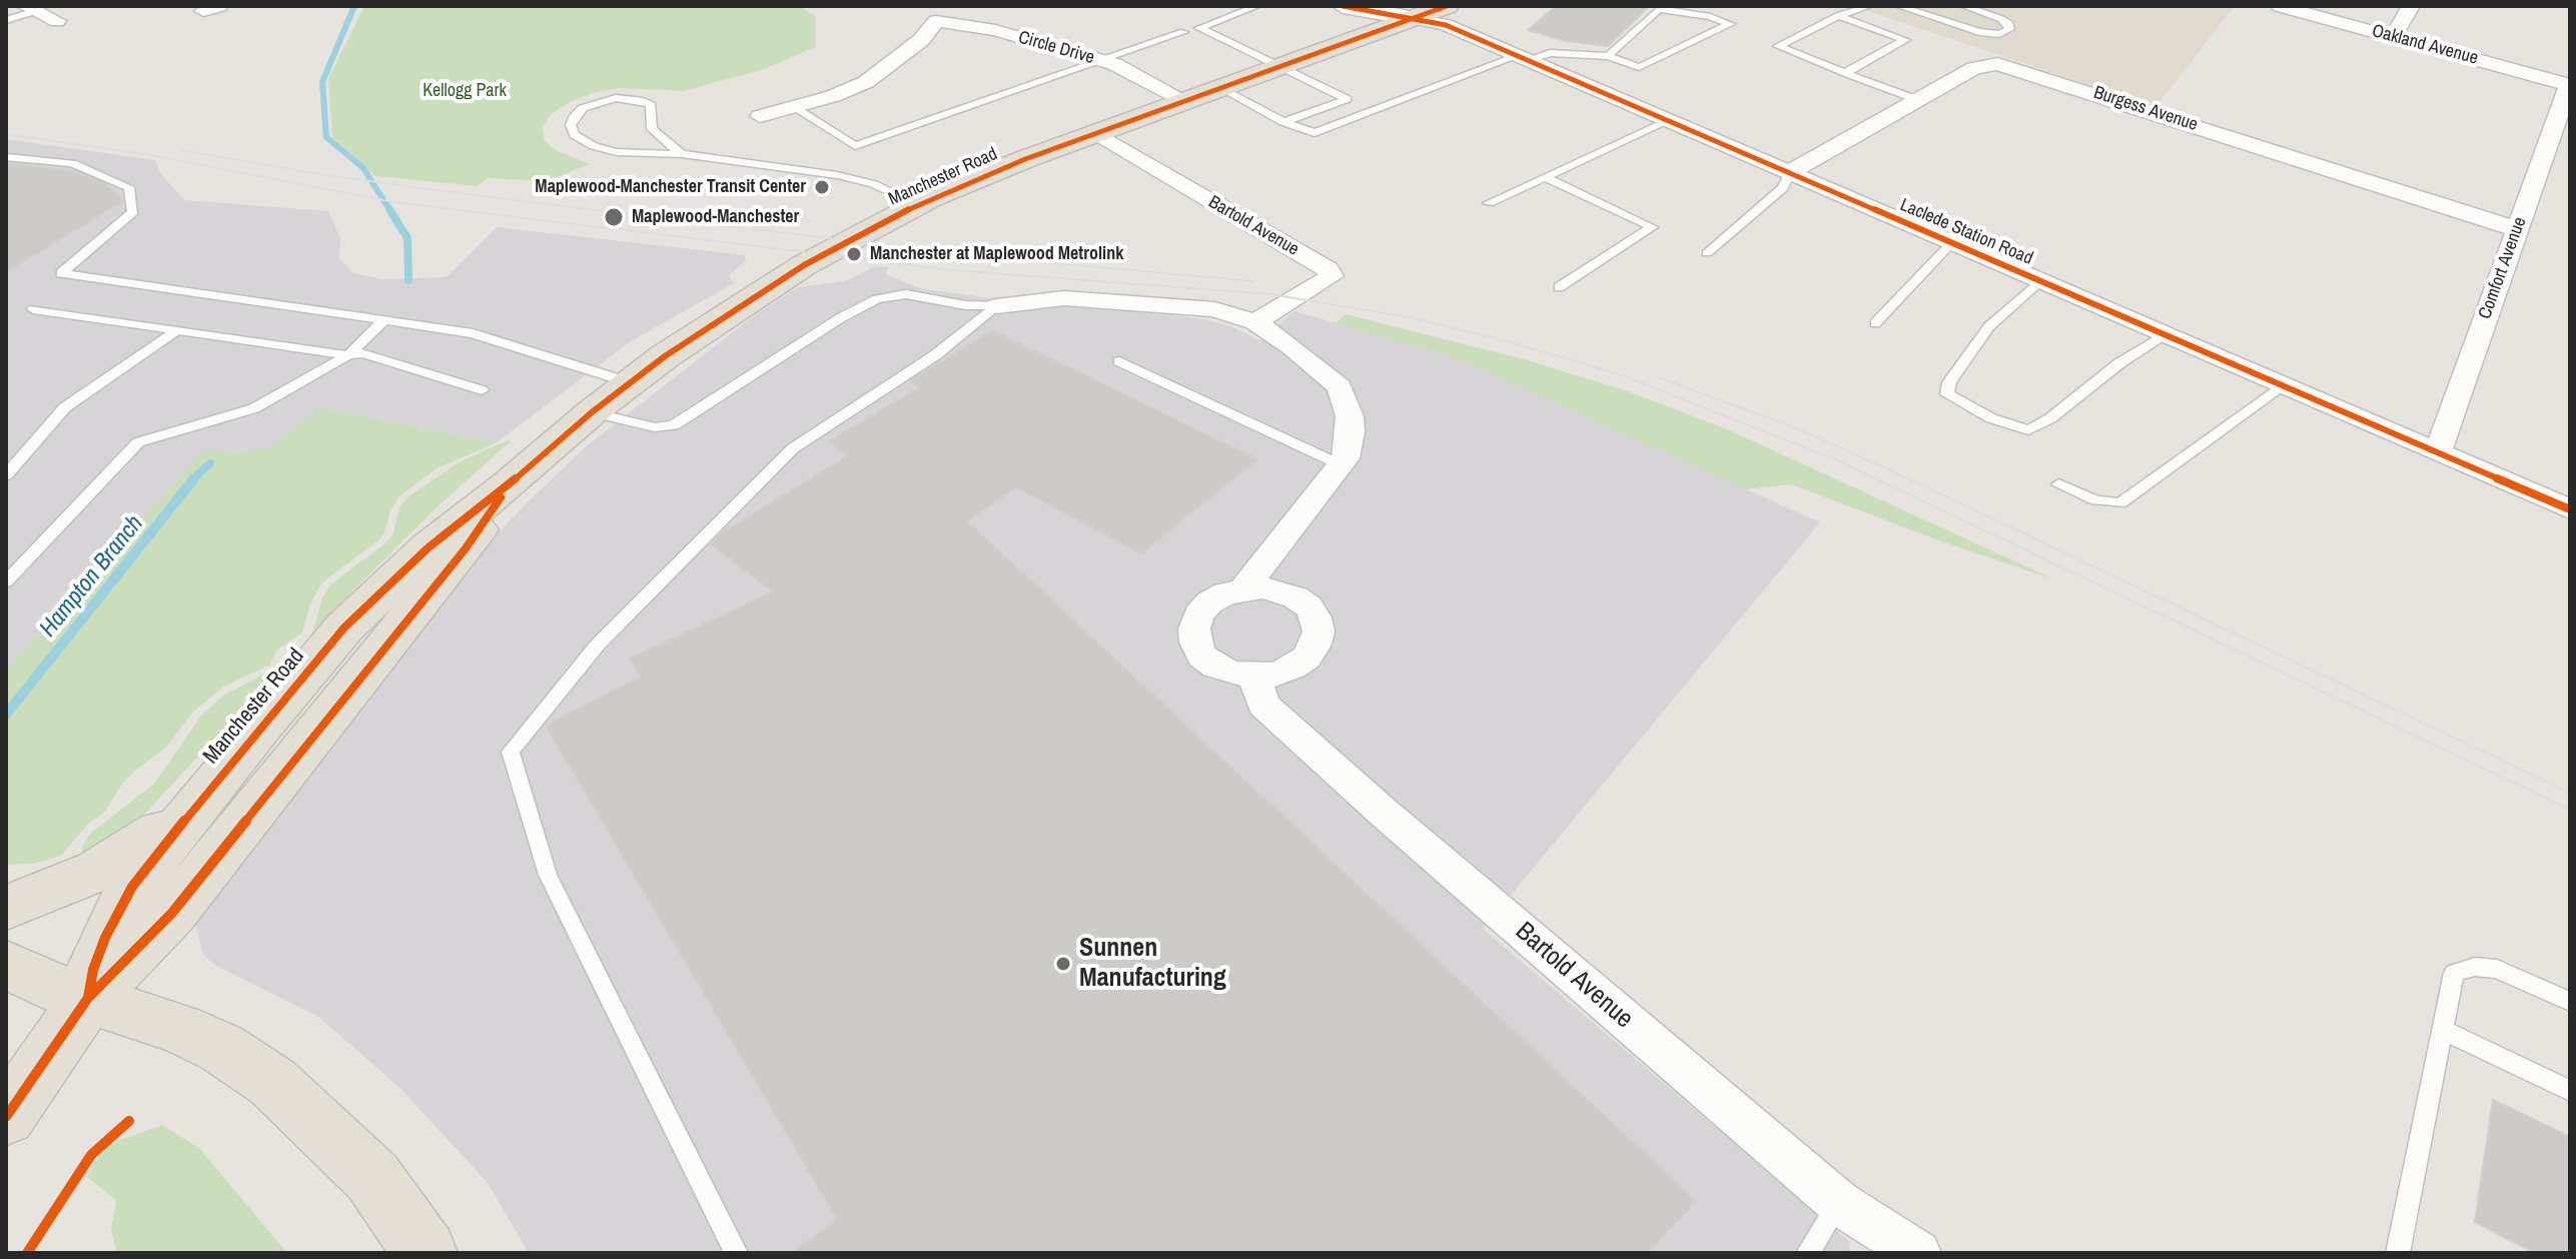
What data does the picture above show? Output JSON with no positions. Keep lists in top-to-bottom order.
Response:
{
  "streets": {
    "main road": ["Manchester Road"],
    "street": [
      "Oakland Avenue",
      "Circle Drive",
      "Burgess Avenue",
      "Bartold Avenue",
      "Laclede Station Road",
      "Comfort Avenue"
    ]
  },
  "crossings": [
    ["Oakland Avenue", "Comfort Avenue"],
    ["Circle Drive", "Manchester Road"],
    ["Burgess Avenue", "Laclede Station Road"],
    ["Burgess Avenue", "Comfort Avenue"],
    ["Manchester Road", "Bartold Avenue"],
    ["Manchester Road", "Laclede Station Road"],
    ["Laclede Station Road", "Comfort Avenue"]
  ],
  "water": ["Hampton Branch"],
  "parks": ["Kellogg Park"],
  "places": [
    "Maplewood-Manchester Transit Center",
    "Maplewood-Manchester",
    "Manchester at Maplewood Metrolink",
    "Sunnen Manufacturing"
  ]
}
